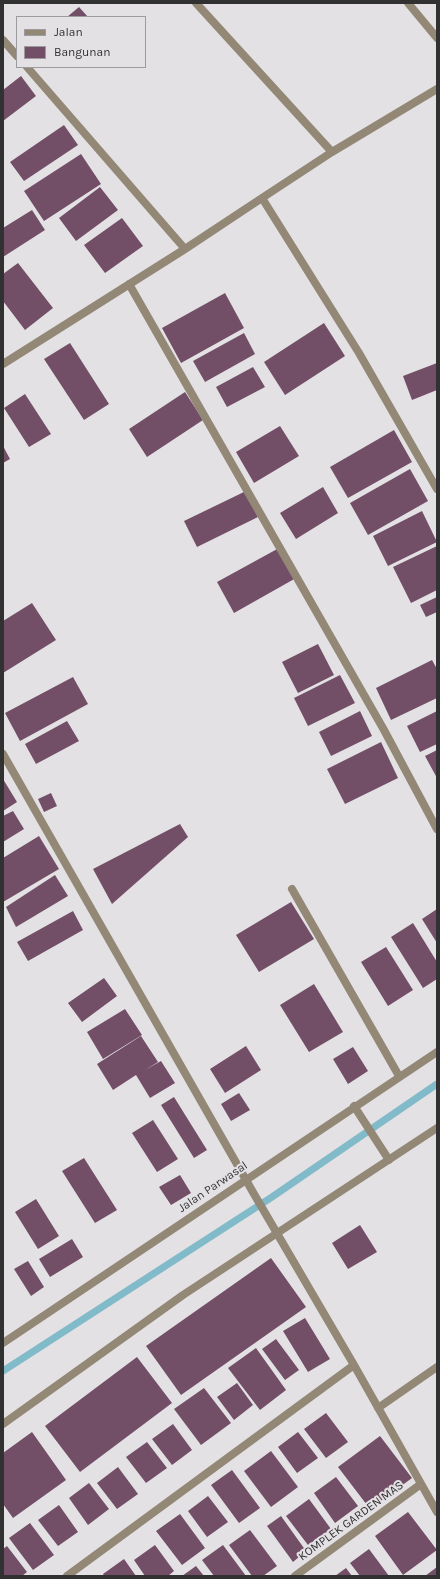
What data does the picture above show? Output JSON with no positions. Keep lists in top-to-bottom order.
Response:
{
  "streets": {
    "street": ["Jalan Parwasal", "KOMPLEK GARDEN MAS"]
  },
  "legend": ["Jalan", "Bangunan"]
}
